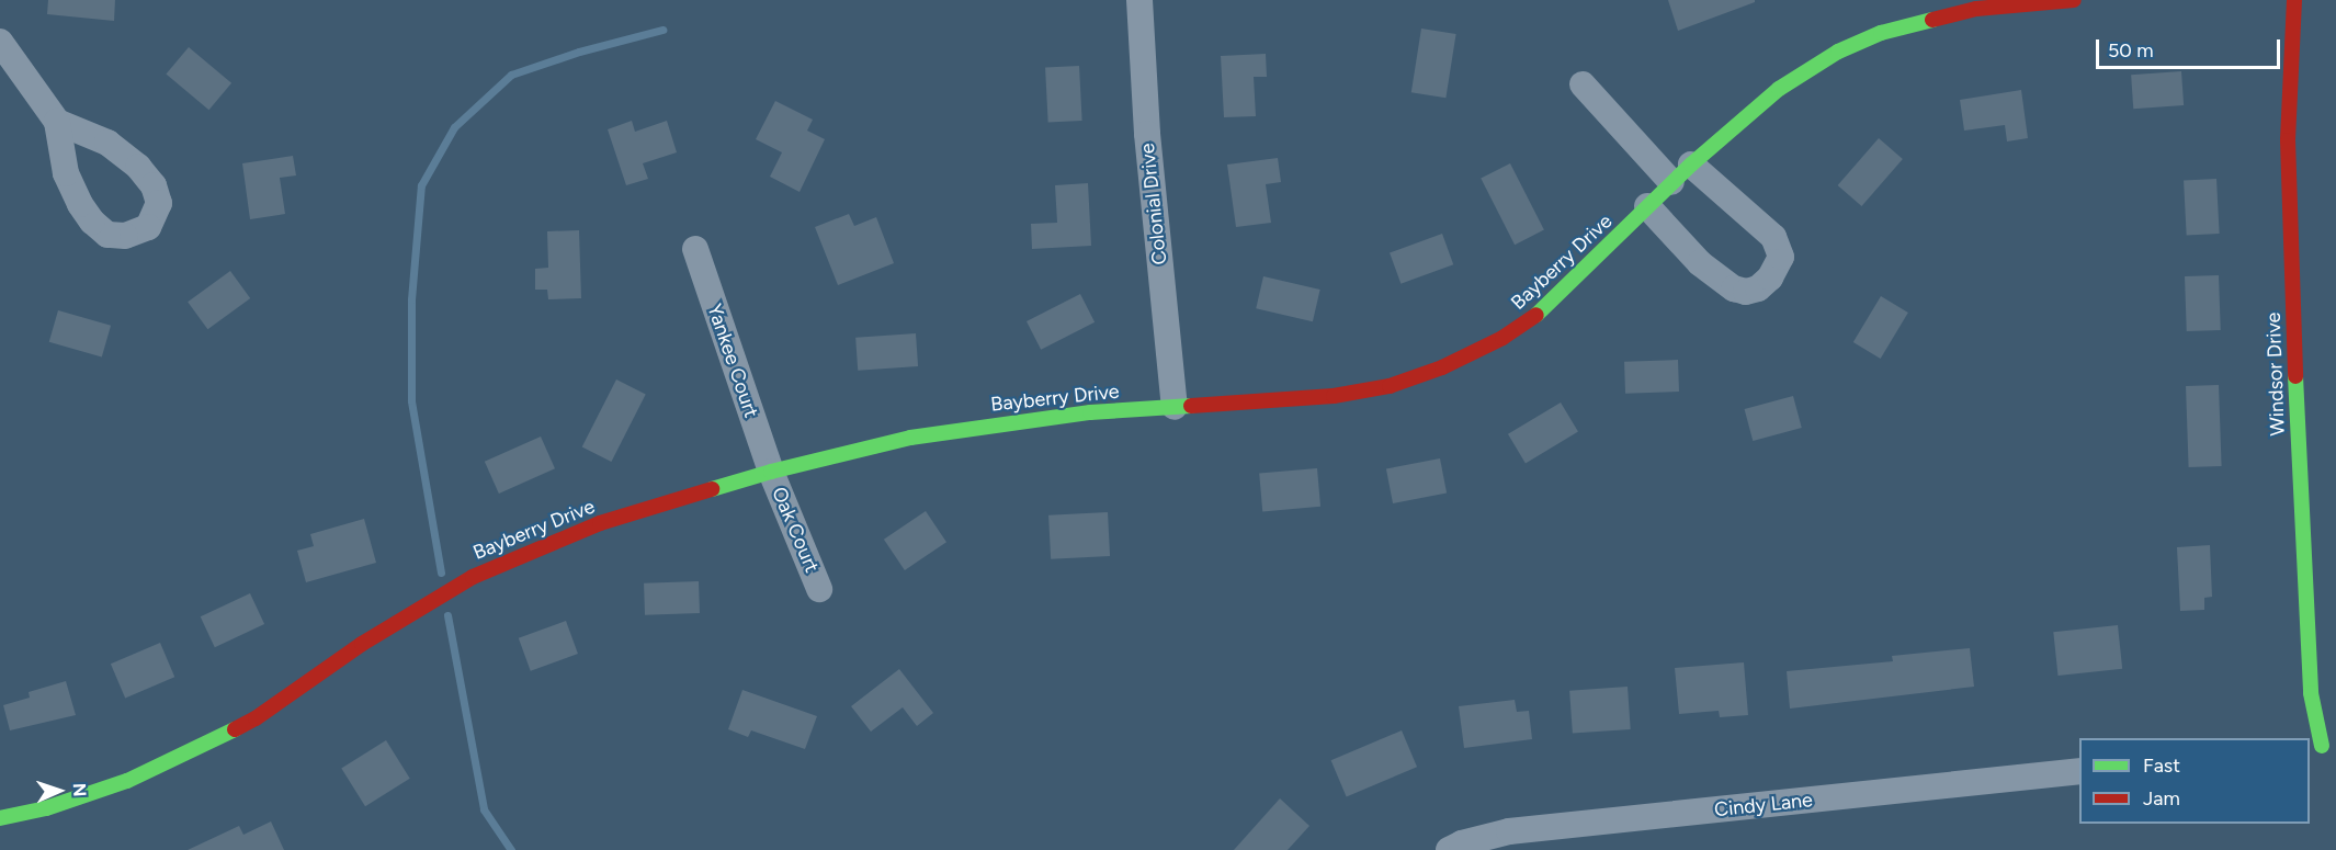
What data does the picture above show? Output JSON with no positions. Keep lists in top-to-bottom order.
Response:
{
  "streets": {
    "street": [
      "Colonial Drive",
      "Bayberry Drive",
      "Yankee Court",
      "Windsor Drive",
      "Oak Court",
      "Cindy Lane"
    ]
  },
  "crossings": [
    ["Colonial Drive", "Bayberry Drive"],
    ["Bayberry Drive", "Yankee Court"],
    ["Bayberry Drive", "Oak Court"],
    ["Yankee Court", "Oak Court"]
  ],
  "legend": ["Fast", "Jam"],
  "scale_bar": "50 m",
  "north": "right"
}
